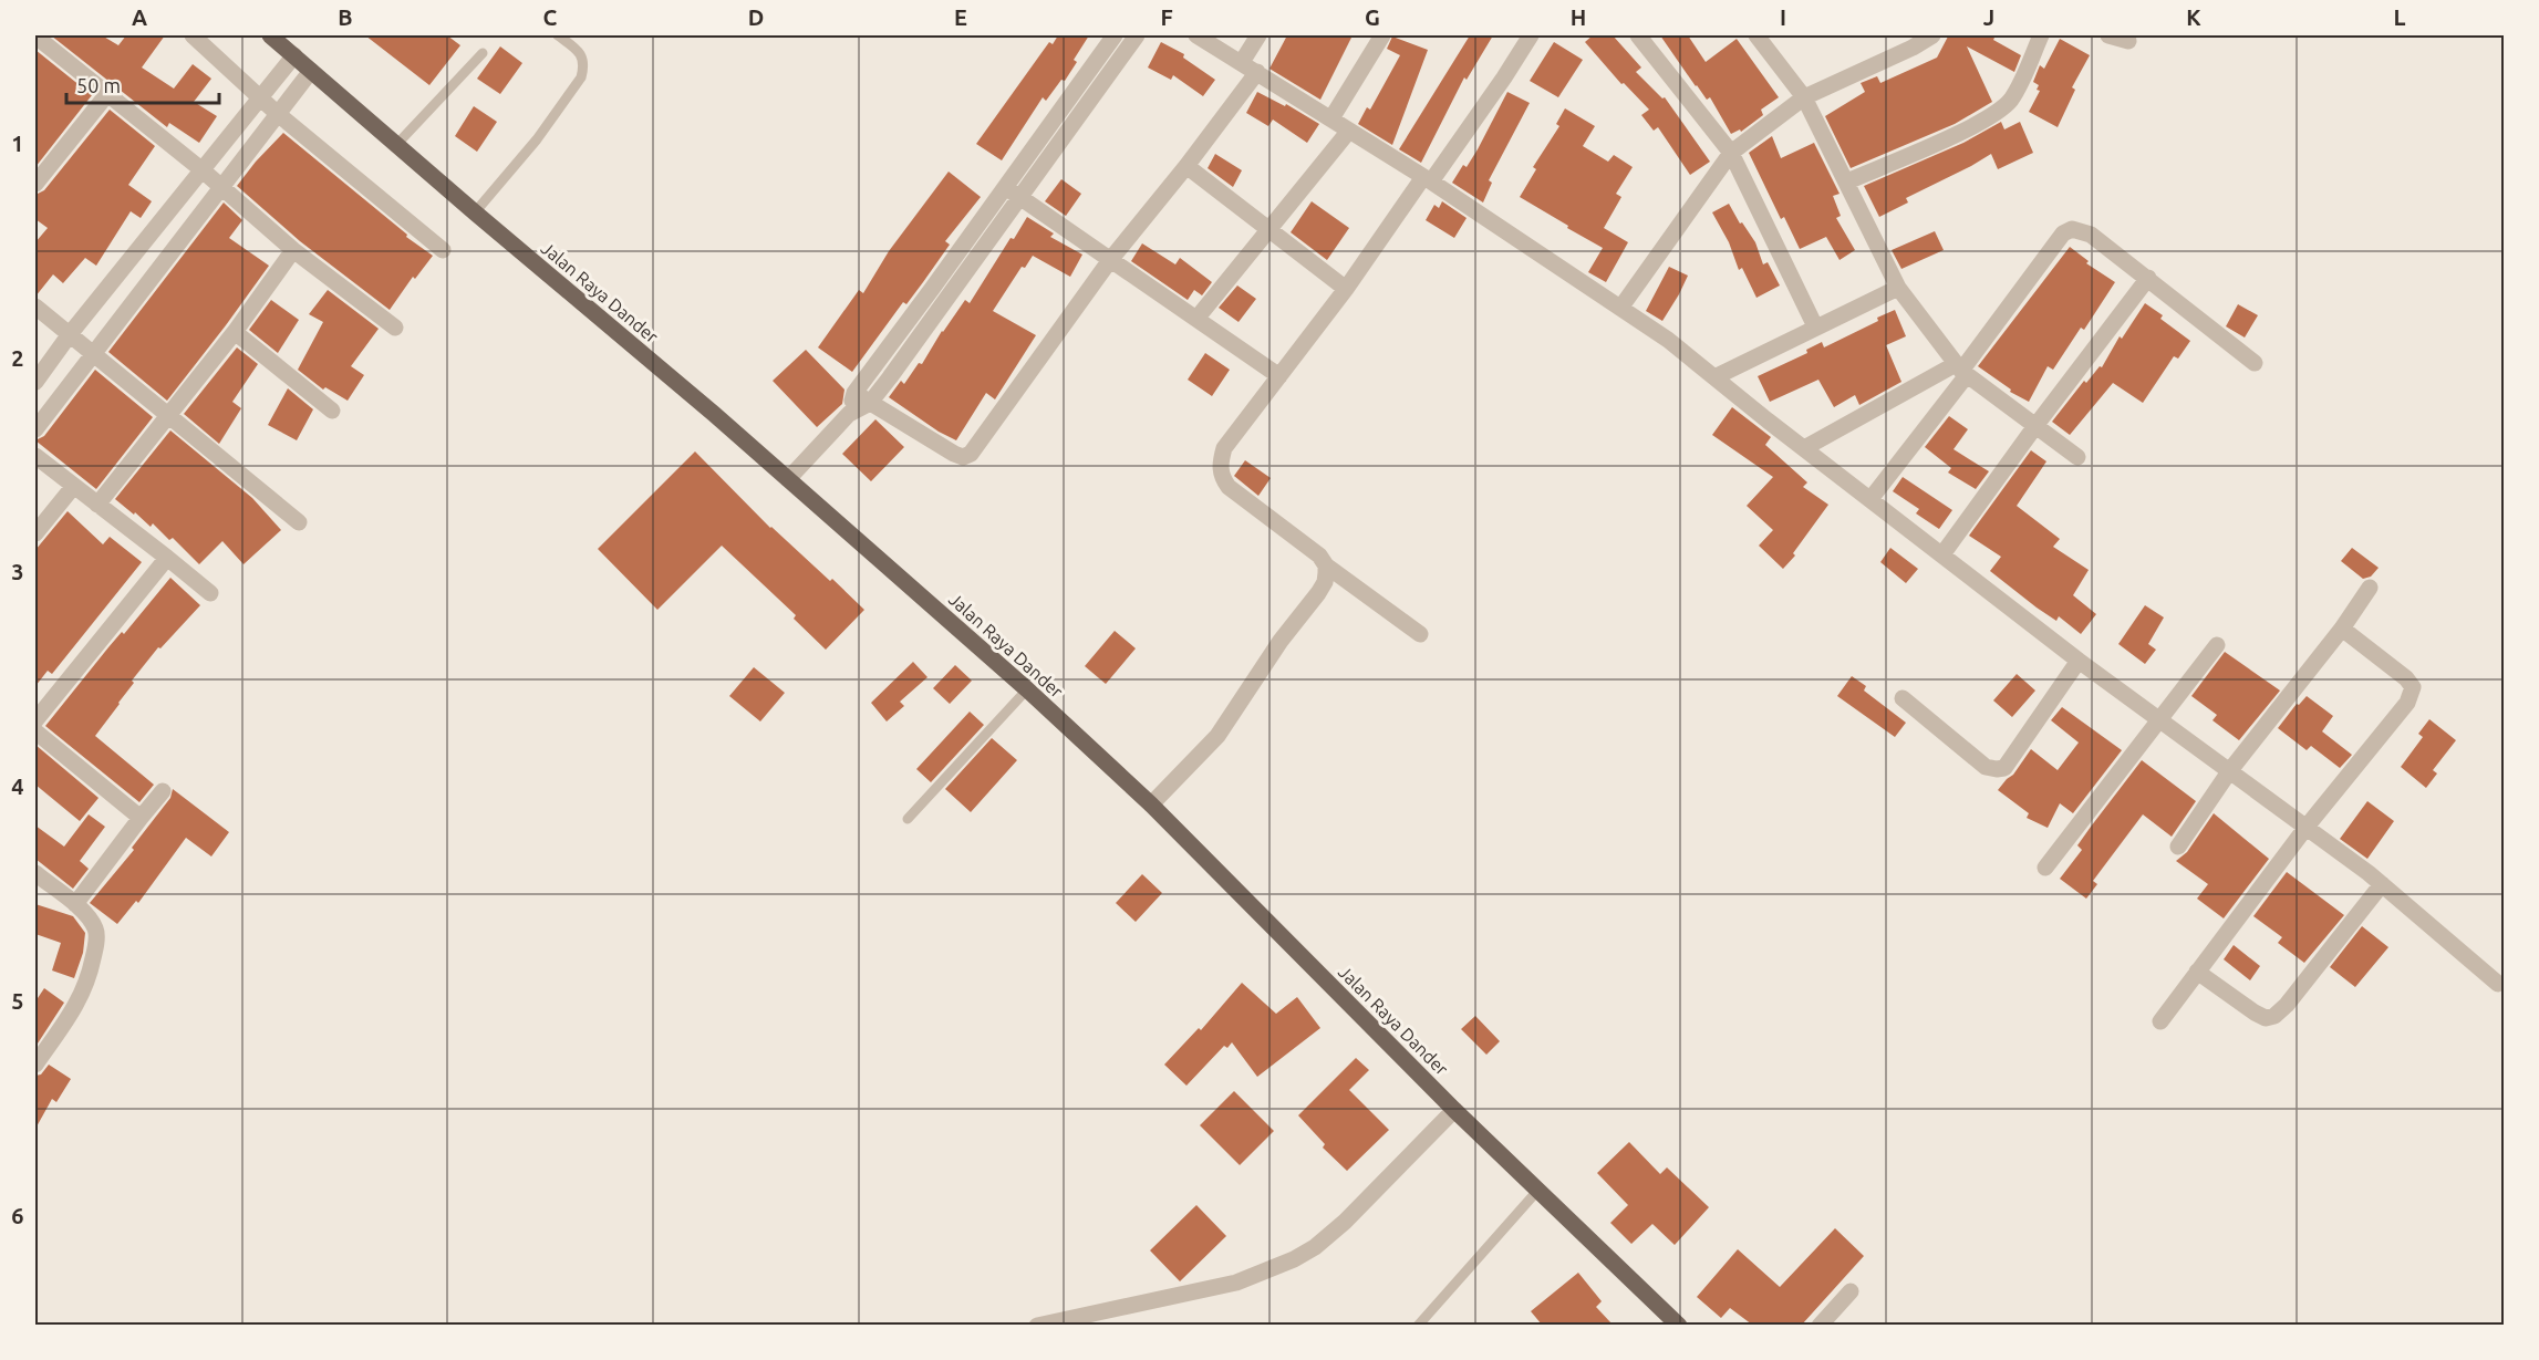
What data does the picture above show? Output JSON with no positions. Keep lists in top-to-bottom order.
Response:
{
  "streets": {
    "main road": ["Jalan Raya Dander"]
  },
  "scale_bar": "50 m",
  "grid": {
    "columns": [
      "A",
      "B",
      "C",
      "D",
      "E",
      "F",
      "G",
      "H",
      "I",
      "J",
      "K",
      "L"
    ],
    "rows": [
      "1",
      "2",
      "3",
      "4",
      "5",
      "6"
    ]
  }
}
